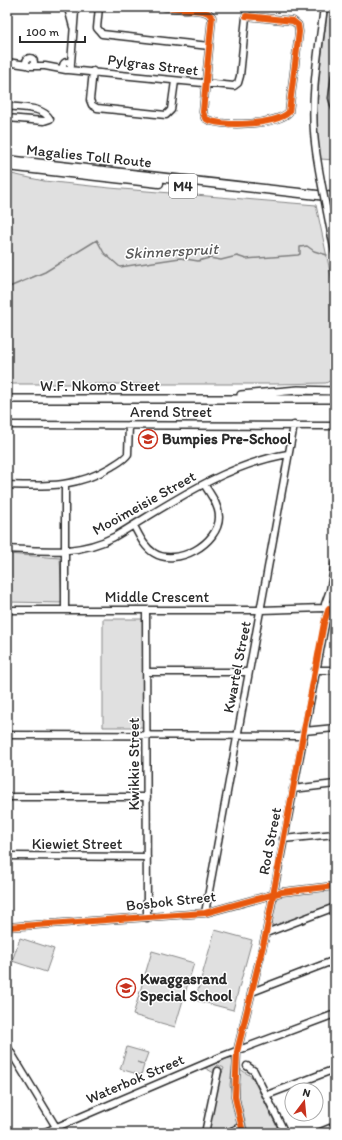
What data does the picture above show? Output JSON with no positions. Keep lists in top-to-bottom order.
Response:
{
  "streets": {
    "highway": ["Magalies Toll Route", "M4"],
    "main road": ["W.F. Nkomo Street"],
    "street": [
      "Pylgras Street",
      "Arend Street",
      "Mooimeisie Street",
      "Middle Crescent",
      "Kwartel Street",
      "Kwikkie Street",
      "Rod Street",
      "Kiewiet Street",
      "Bosbok Street",
      "Waterbok Street"
    ]
  },
  "crossings": [
    ["Arend Street", "Kwartel Street"],
    ["Mooimeisie Street", "Kwartel Street"],
    ["Middle Crescent", "Kwartel Street"],
    ["Middle Crescent", "Kwikkie Street"],
    ["Middle Crescent", "Rod Street"],
    ["Kwartel Street", "Bosbok Street"],
    ["Kwikkie Street", "Kiewiet Street"],
    ["Kwikkie Street", "Bosbok Street"],
    ["Rod Street", "Bosbok Street"],
    ["Rod Street", "Waterbok Street"]
  ],
  "water": ["Skinnerspruit"],
  "places": {
    "school or university": ["Bumpies Pre-School", "Kwaggasrand Special School"]
  },
  "scale_bar": "100 m",
  "north": "top"
}
